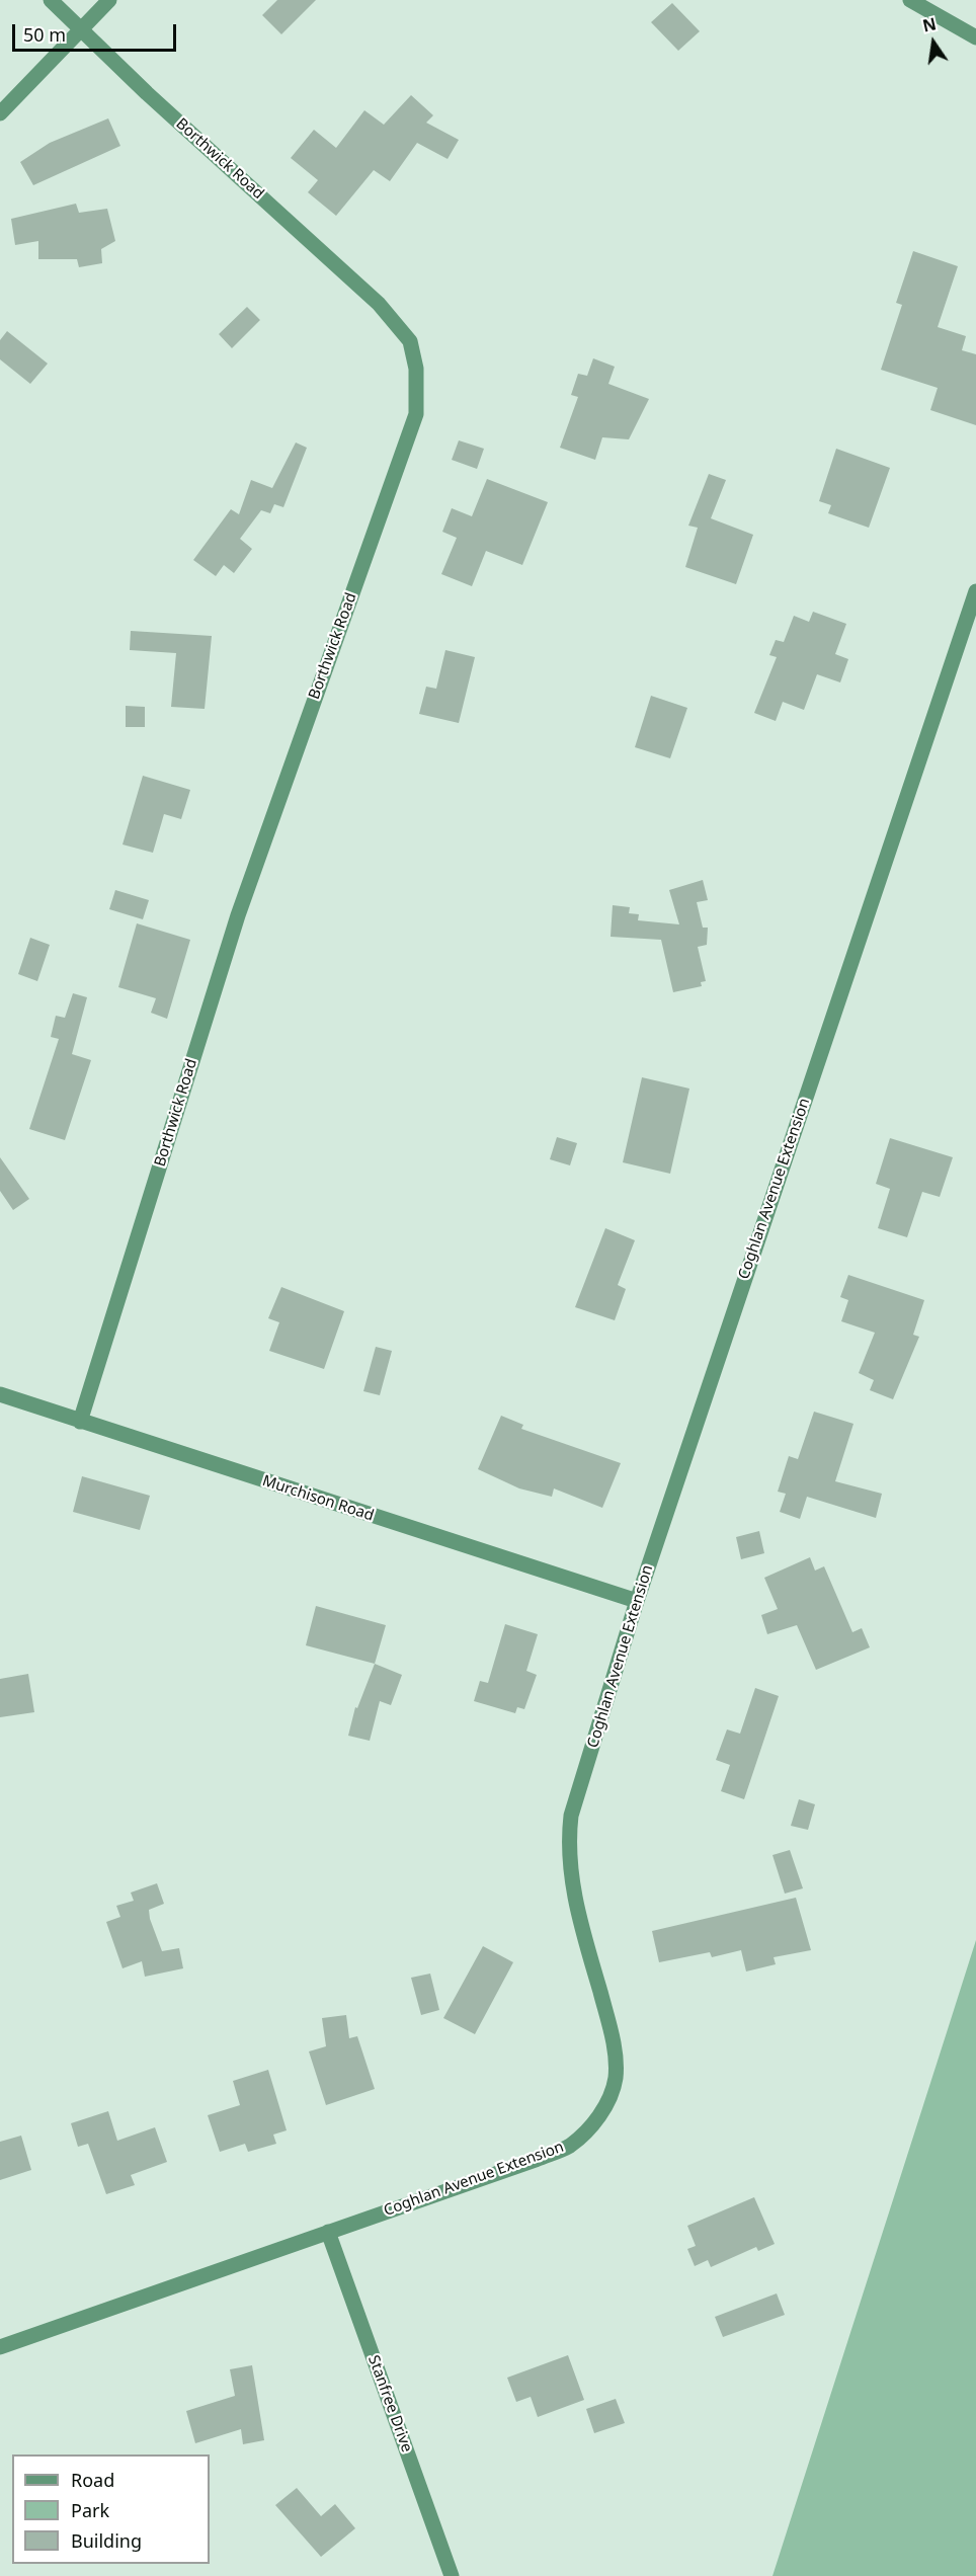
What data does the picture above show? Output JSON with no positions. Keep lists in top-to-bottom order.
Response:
{
  "streets": {
    "street": [
      "Borthwick Road",
      "Coghlan Avenue Extension",
      "Murchison Road",
      "Stanfree Drive"
    ]
  },
  "crossings": [
    ["Borthwick Road", "Murchison Road"],
    ["Coghlan Avenue Extension", "Murchison Road"],
    ["Coghlan Avenue Extension", "Stanfree Drive"]
  ],
  "legend": ["Road", "Park", "Building"],
  "scale_bar": "50 m",
  "north": "top"
}
